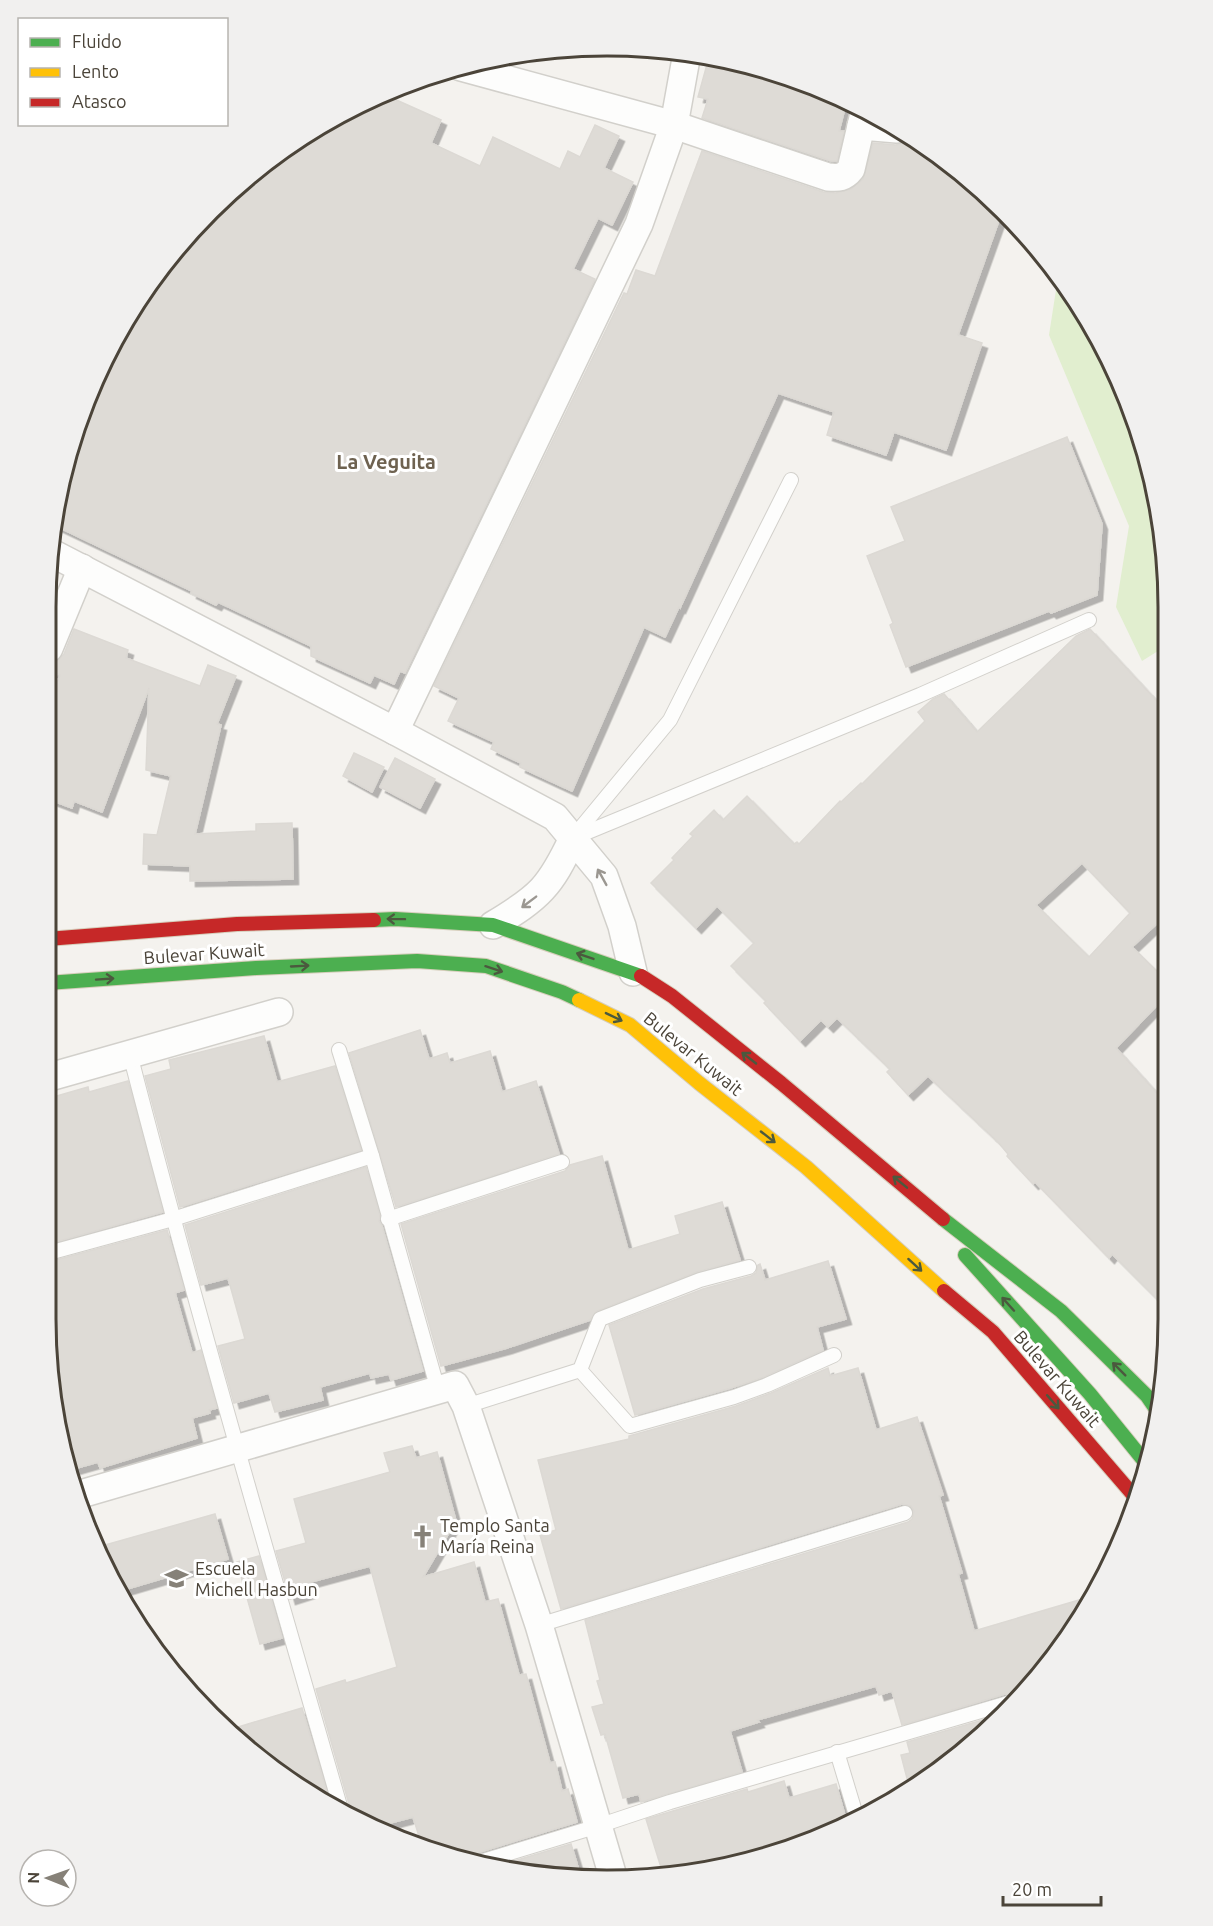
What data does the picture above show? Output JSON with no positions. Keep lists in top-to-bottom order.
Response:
{
  "streets": {
    "main road": ["Bulevar Kuwait"]
  },
  "districts": ["La Veguita"],
  "places": {
    "church": ["Templo Santa María Reina"],
    "school or university": ["Escuela Michell Hasbun"]
  },
  "legend": ["Fluido", "Lento", "Atasco"],
  "scale_bar": "20 m",
  "north": "left"
}
